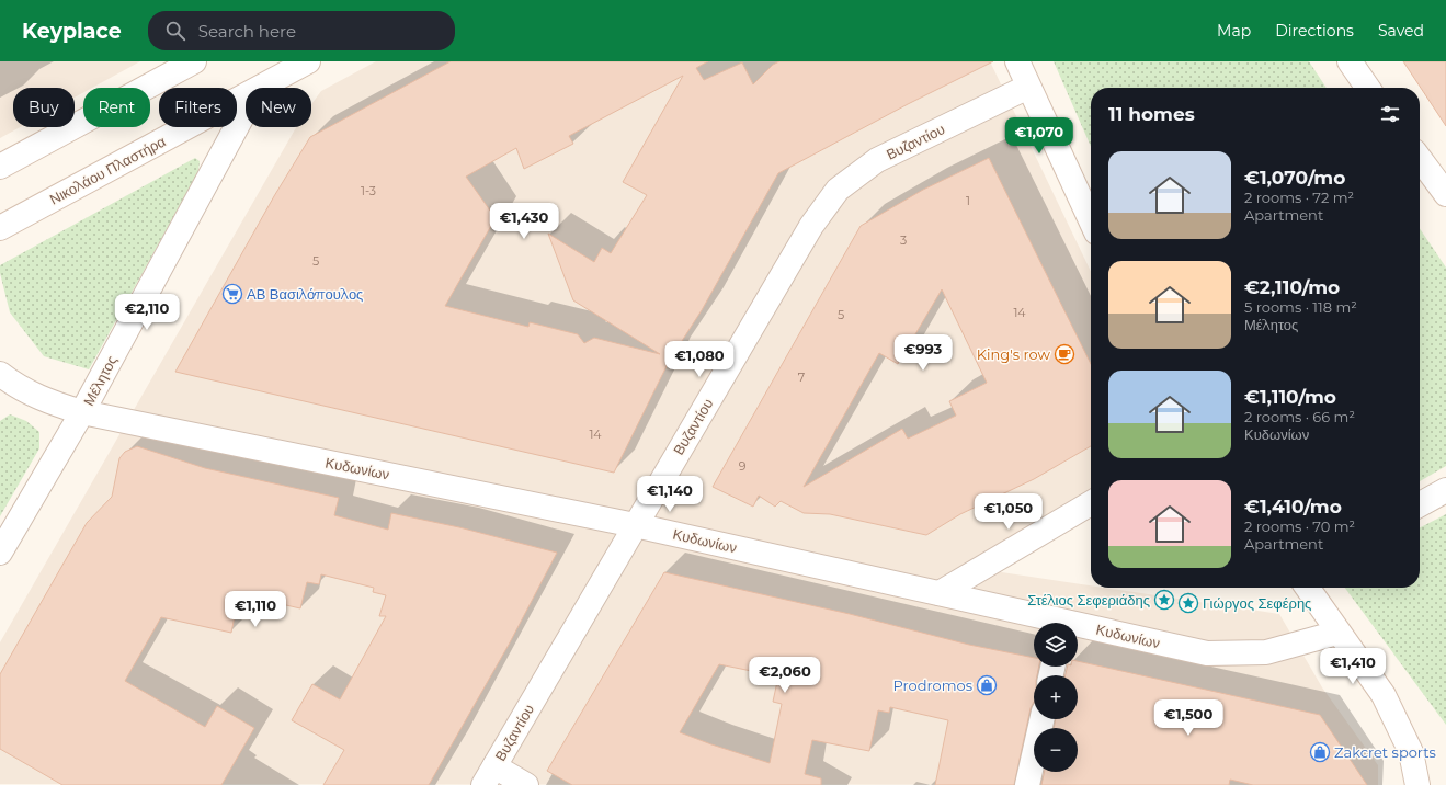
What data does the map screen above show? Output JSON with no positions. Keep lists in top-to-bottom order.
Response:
{
  "streets": {
    "street": [
      "Βυζαντίου",
      "Νικολάου Πλαστήρα",
      "Μέλητος",
      "Κυδωνίων"
    ]
  },
  "crossings": [
    ["Βυζαντίου", "Κυδωνίων"],
    ["Μέλητος", "Κυδωνίων"]
  ],
  "places": {
    "supermarket": ["ΑΒ Βασιλόπουλος"],
    "cafe": ["King's row"],
    "place": ["Στέλιος Σεφεριάδης", "Γιώργος Σεφέρης"],
    "shop": ["Prodromos", "Zakcret sports"]
  },
  "house_numbers": [
    "1-3",
    "1",
    "3",
    "5",
    "14",
    "5",
    "7",
    "14",
    "9"
  ],
  "page": {
    "header": "Keyplace",
    "search": "Search here",
    "nav": ["Map", "Directions", "Saved"],
    "chip": [
      "Buy",
      "Rent",
      "Filters",
      "New"
    ],
    "heading": "11 homes",
    "price": [
      "€1,070",
      "€1,430",
      "€2,110",
      "€993",
      "€1,080",
      "€1,140",
      "€1,050",
      "€1,110",
      "€1,410",
      "€2,060",
      "€1,500"
    ],
    "list": [
      {
        "name": "€1,070/mo",
        "note": "2 rooms · 72 m² · Apartment"
      },
      {
        "name": "€2,110/mo",
        "note": "5 rooms · 118 m² · Μέλητος"
      },
      {
        "name": "€1,110/mo",
        "note": "2 rooms · 66 m² · Κυδωνίων"
      },
      {
        "name": "€1,410/mo",
        "note": "2 rooms · 70 m² · Apartment"
      }
    ],
    "map_buttons": ["+", "−"]
  }
}
